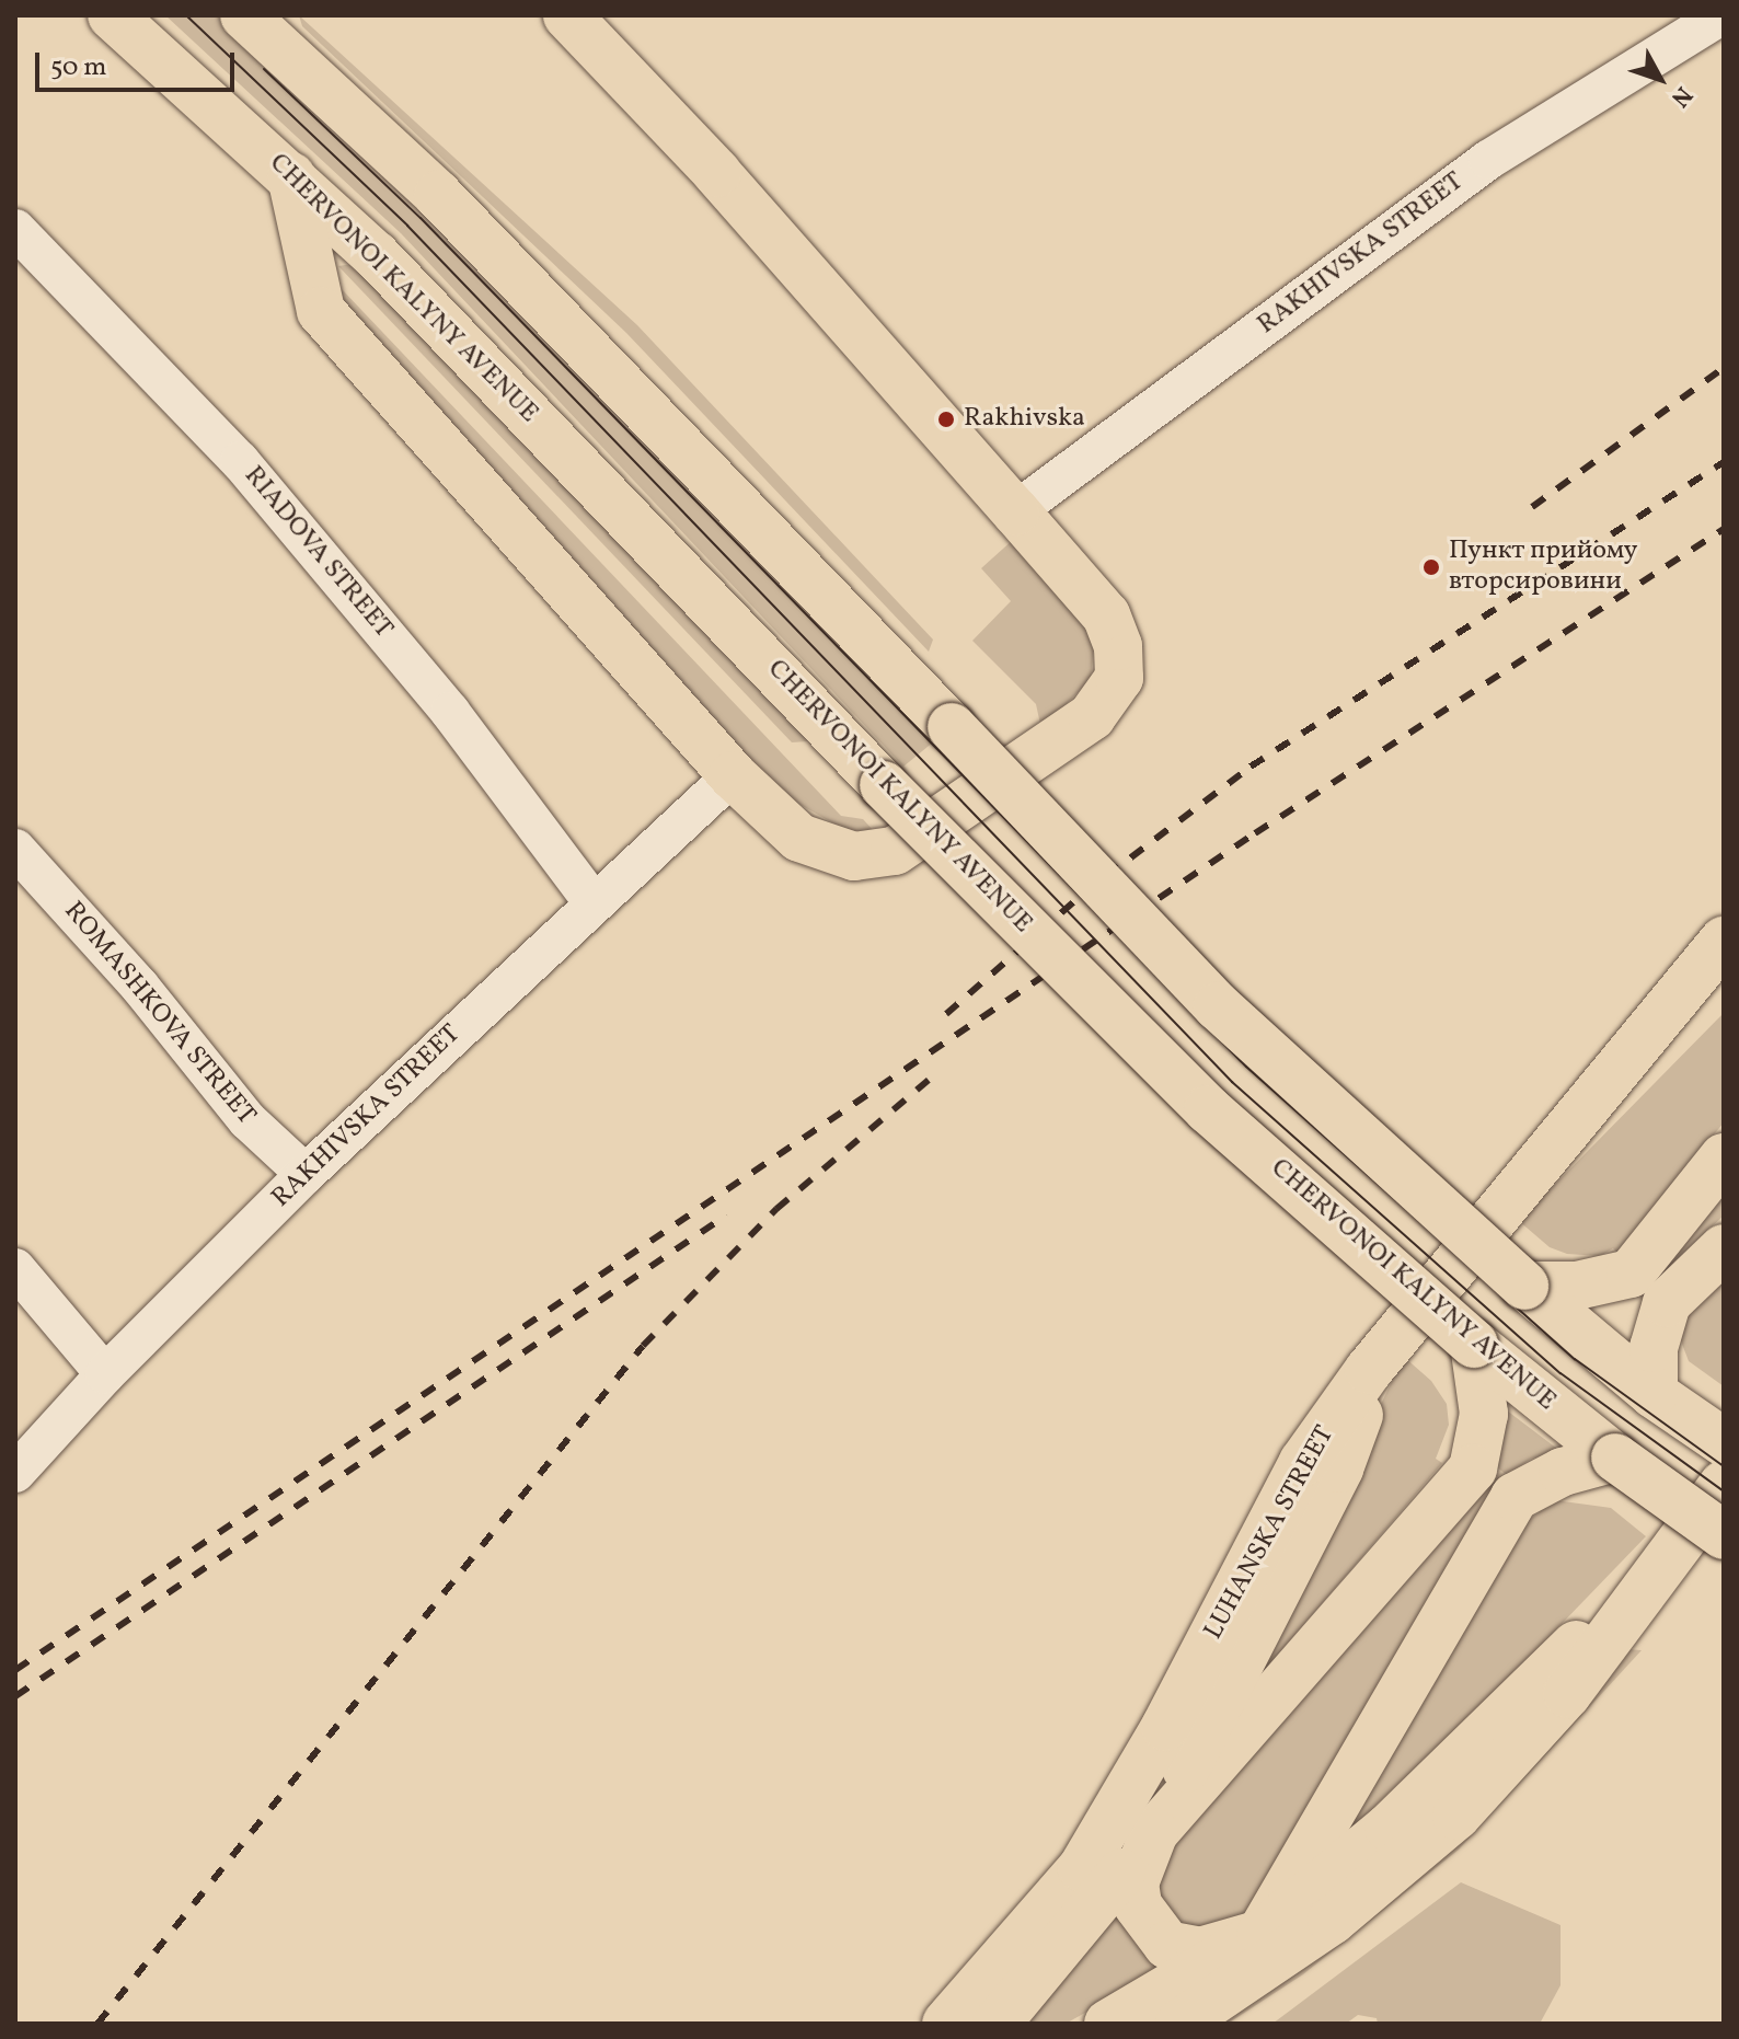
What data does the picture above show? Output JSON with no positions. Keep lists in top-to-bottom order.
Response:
{
  "streets": {
    "main road": ["CHERVONOI KALYNY AVENUE", "LUHANSKA STREET"],
    "street": ["RAKHIVSKA STREET", "RIADOVA STREET", "ROMASHKOVA STREET"]
  },
  "crossings": [
    ["RAKHIVSKA STREET", "RIADOVA STREET"],
    ["RAKHIVSKA STREET", "ROMASHKOVA STREET"]
  ],
  "places": ["Rakhivska", "Пункт прийому вторсировини"],
  "scale_bar": "50 m",
  "north": "bottom right"
}
